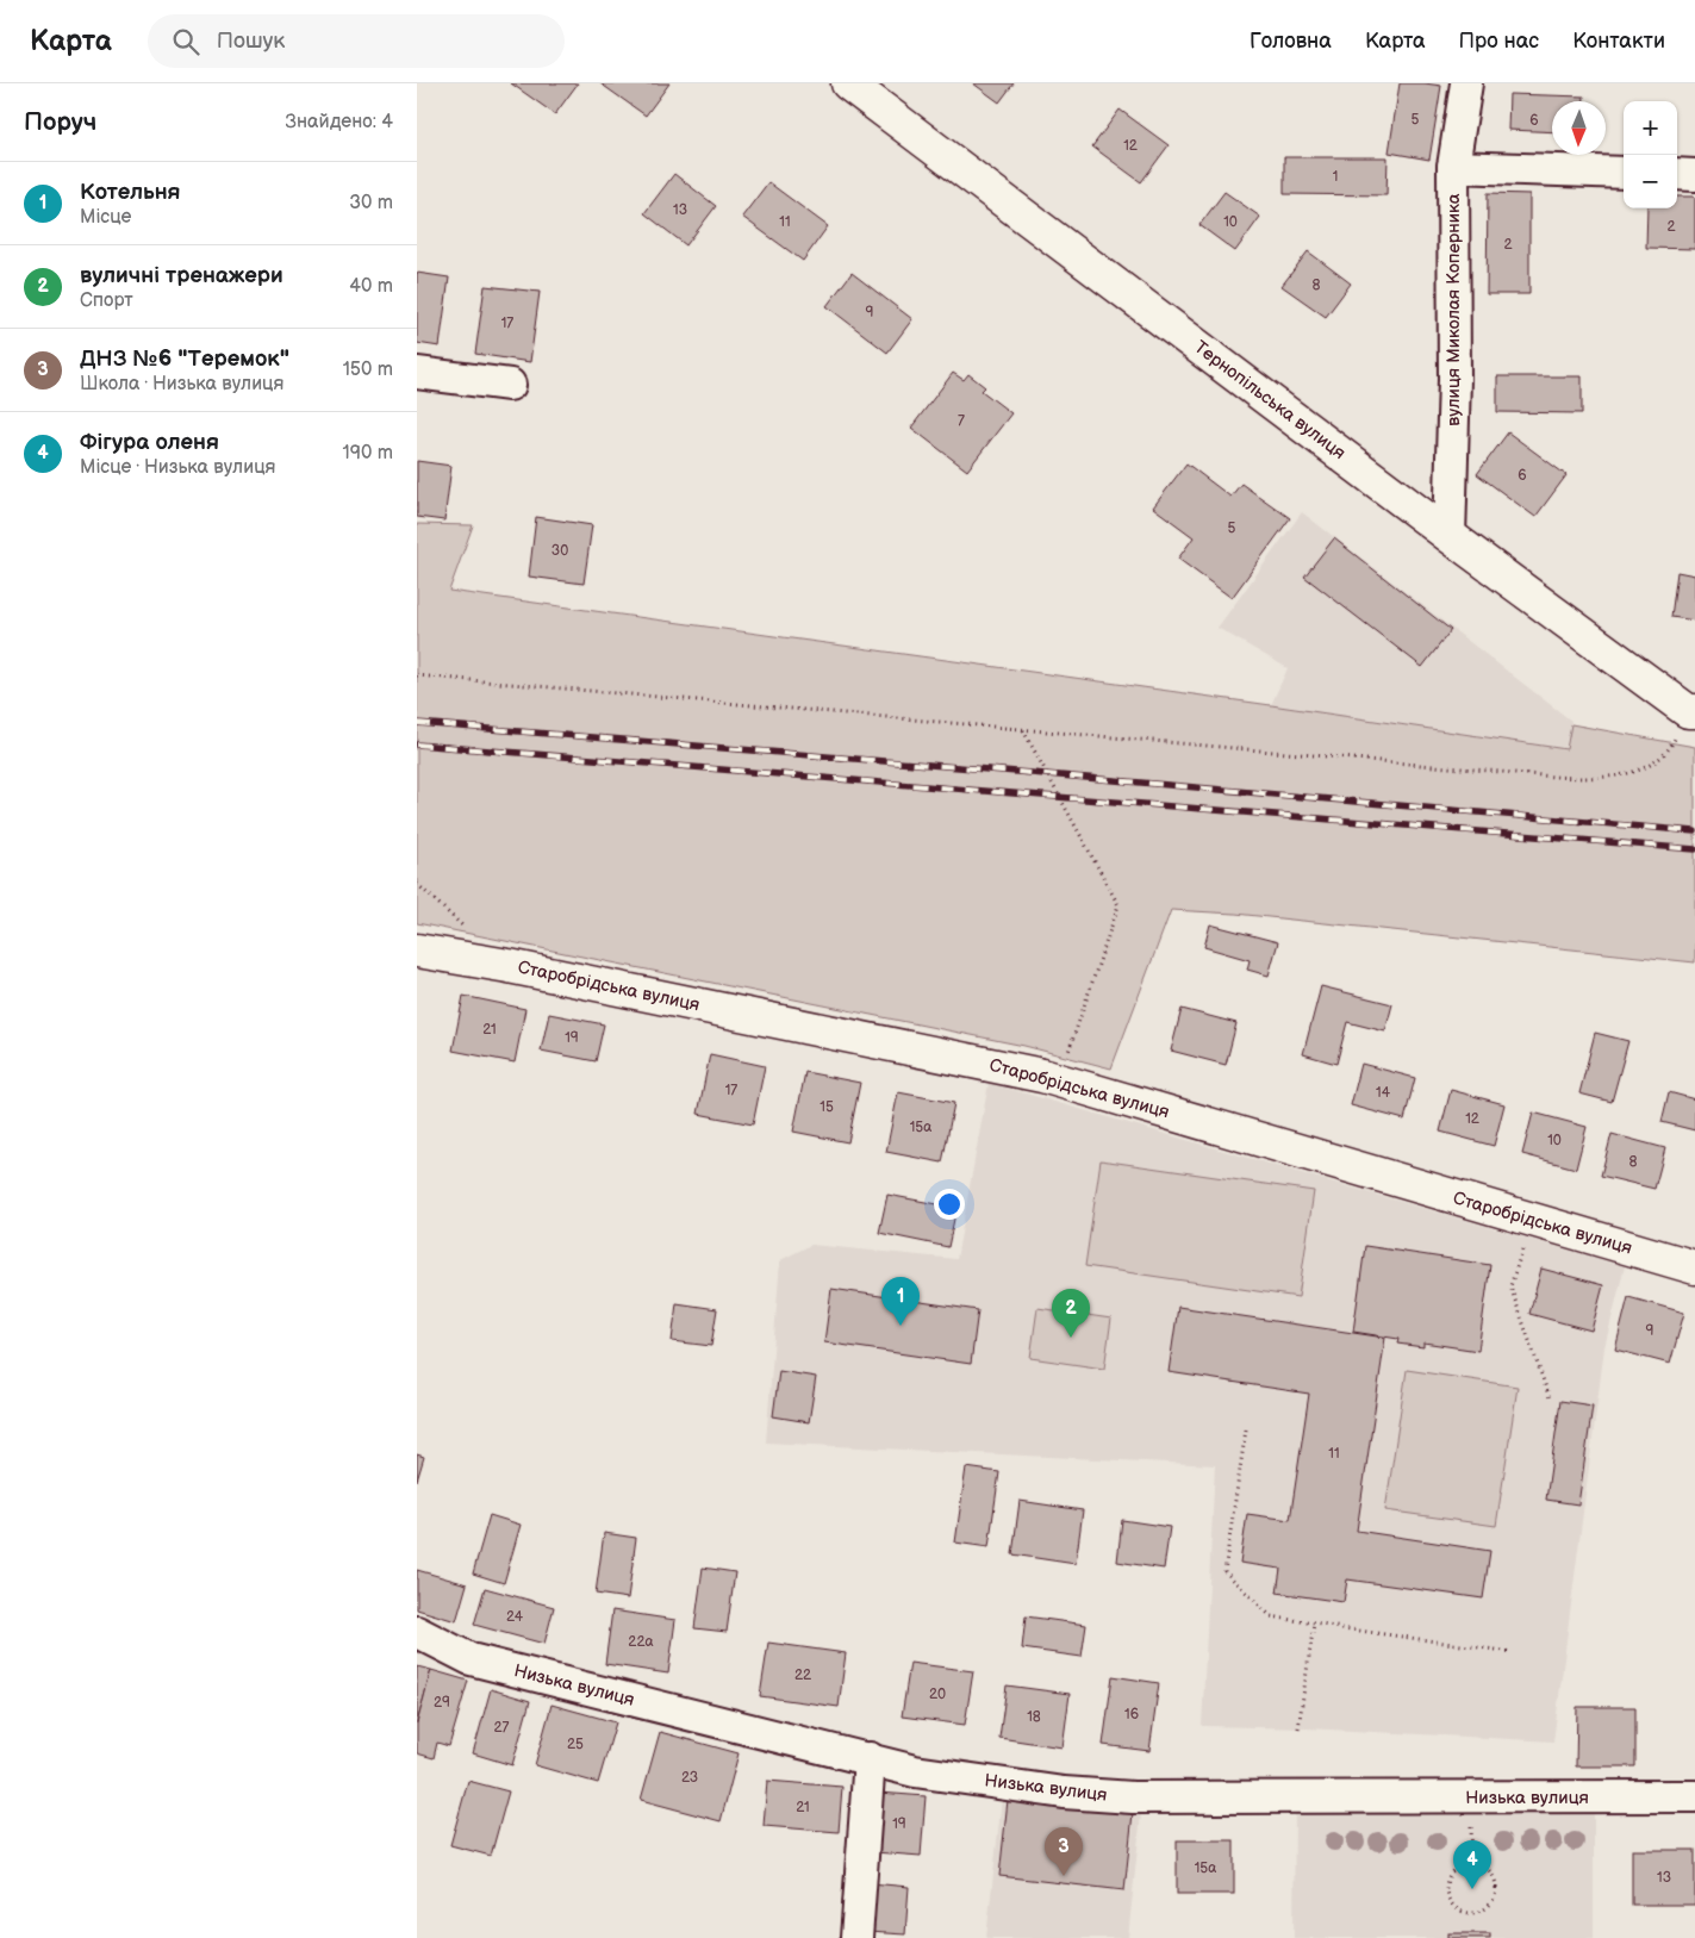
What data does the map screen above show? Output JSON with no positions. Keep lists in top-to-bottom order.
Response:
{
  "streets": {
    "street": [
      "вулиця Миколая Коперника",
      "Тернопільська вулиця",
      "Старобрідська вулиця",
      "Низька вулиця"
    ]
  },
  "crossings": [
    ["вулиця Миколая Коперника", "Тернопільська вулиця"]
  ],
  "house_numbers": [
    "5",
    "6",
    "12",
    "1",
    "13",
    "11",
    "10",
    "2",
    "2",
    "8",
    "9",
    "17",
    "7",
    "6",
    "5",
    "30",
    "21",
    "19",
    "17",
    "14",
    "15",
    "12",
    "15а",
    "10",
    "8",
    "9",
    "11",
    "24",
    "22а",
    "22",
    "20",
    "29",
    "16",
    "18",
    "27",
    "25",
    "23",
    "21",
    "19",
    "15а",
    "13"
  ],
  "north": "bottom",
  "page": {
    "header": "Карта",
    "search": "Пошук",
    "nav": [
      "Головна",
      "Карта",
      "Про нас",
      "Контакти"
    ],
    "heading": ["Поруч", "Знайдено: 4"],
    "map_buttons": ["+", "−"],
    "list": [
      {
        "mark": "1",
        "name": "Котельня",
        "note": "Місце",
        "value": "30 m"
      },
      {
        "mark": "2",
        "name": "вуличні тренажери",
        "note": "Спорт",
        "value": "40 m"
      },
      {
        "mark": "3",
        "name": "ДНЗ №6 \"Теремок\"",
        "note": "Школа · Низька вулиця",
        "value": "150 m"
      },
      {
        "mark": "4",
        "name": "Фігура оленя",
        "note": "Місце · Низька вулиця",
        "value": "190 m"
      }
    ],
    "pins": [
      "1",
      "2",
      "3",
      "4"
    ]
  }
}
